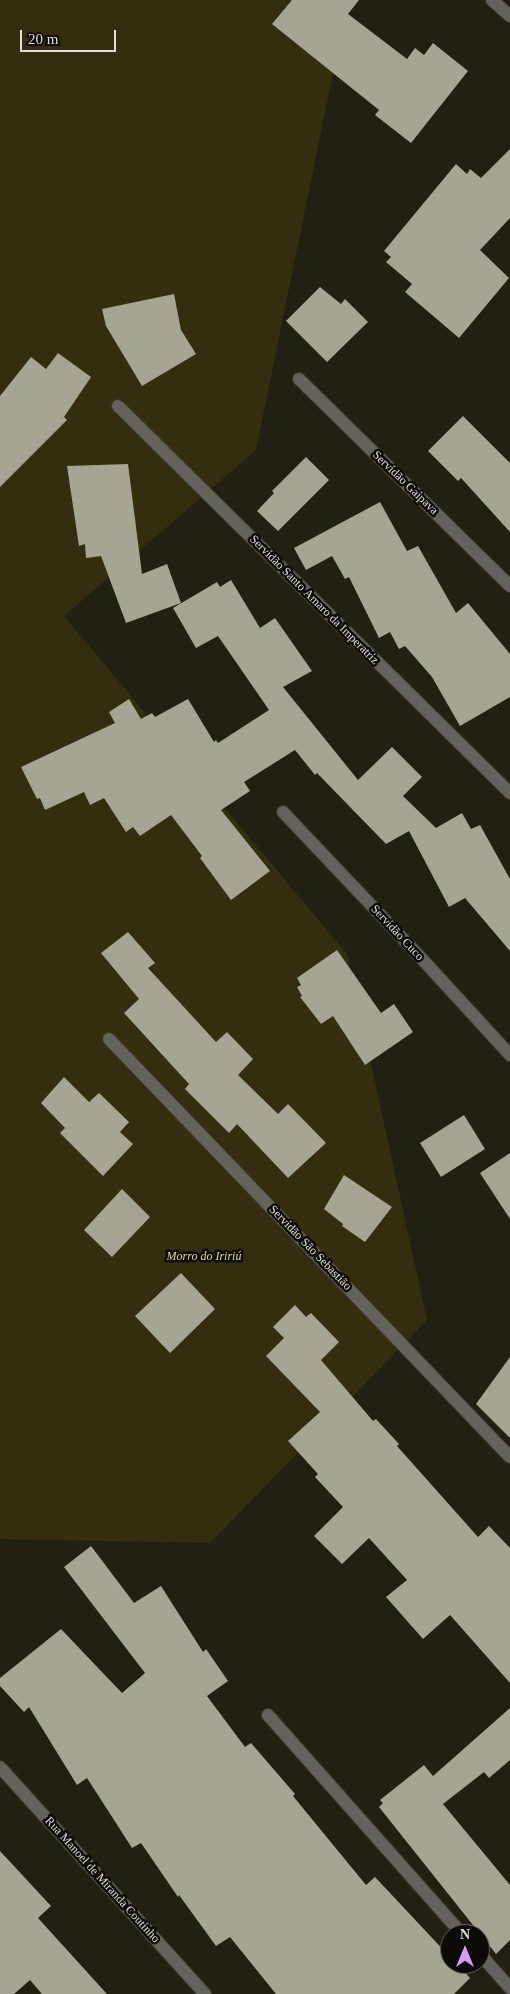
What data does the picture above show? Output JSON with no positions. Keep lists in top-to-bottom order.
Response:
{
  "streets": {
    "street": [
      "Servidão Gaipava",
      "Servidão Santo Amaro da Imperatriz",
      "Servidão Cuco",
      "Servidão São Sebastião",
      "Rua Manoel de Miranda Coutinho"
    ]
  },
  "parks": ["Morro do Iririú"],
  "scale_bar": "20 m",
  "north": "top"
}
